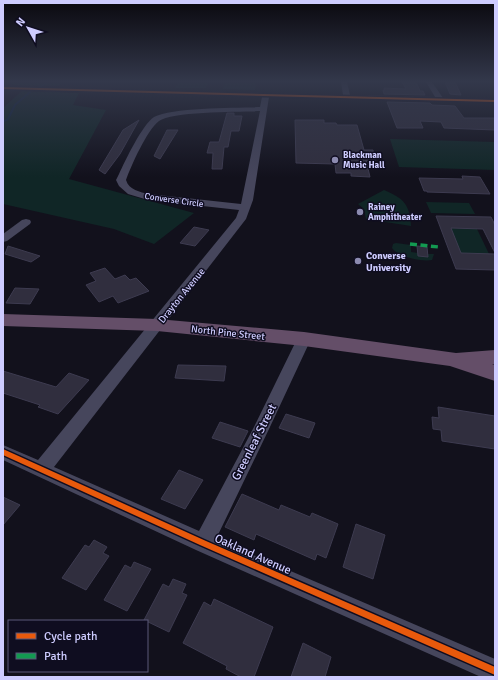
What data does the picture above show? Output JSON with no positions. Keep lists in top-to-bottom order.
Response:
{
  "streets": {
    "highway": ["North Pine Street"],
    "street": [
      "Converse Circle",
      "Drayton Avenue",
      "Greenleaf Street",
      "Oakland Avenue"
    ]
  },
  "crossings": [
    ["Converse Circle", "Drayton Avenue"],
    ["Drayton Avenue", "North Pine Street"],
    ["Drayton Avenue", "Oakland Avenue"],
    ["North Pine Street", "Greenleaf Street"],
    ["Greenleaf Street", "Oakland Avenue"]
  ],
  "places": ["Blackman Music Hall", "Rainey Amphitheater", "Converse University"],
  "legend": ["Cycle path", "Path"],
  "north": "top left"
}
